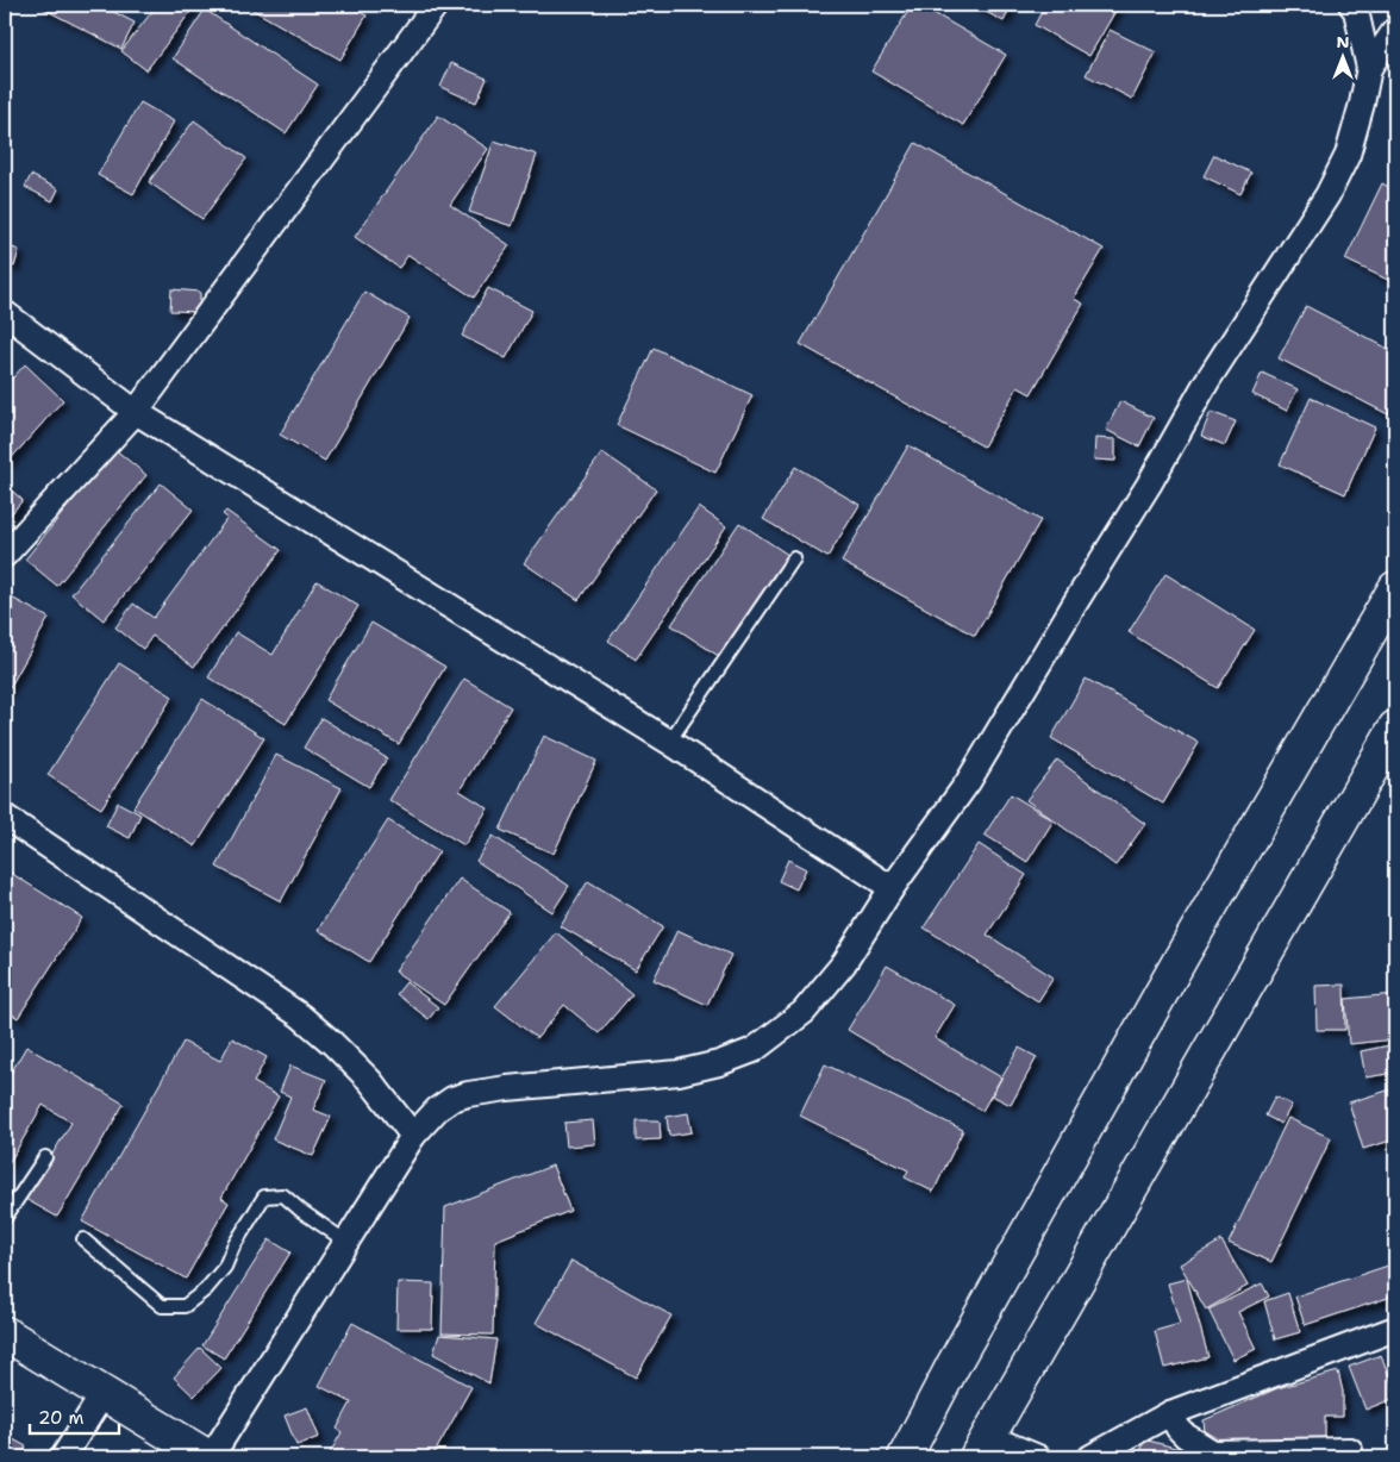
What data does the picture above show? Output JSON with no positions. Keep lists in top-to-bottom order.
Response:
{
  "scale_bar": "20 m",
  "north": "top"
}
